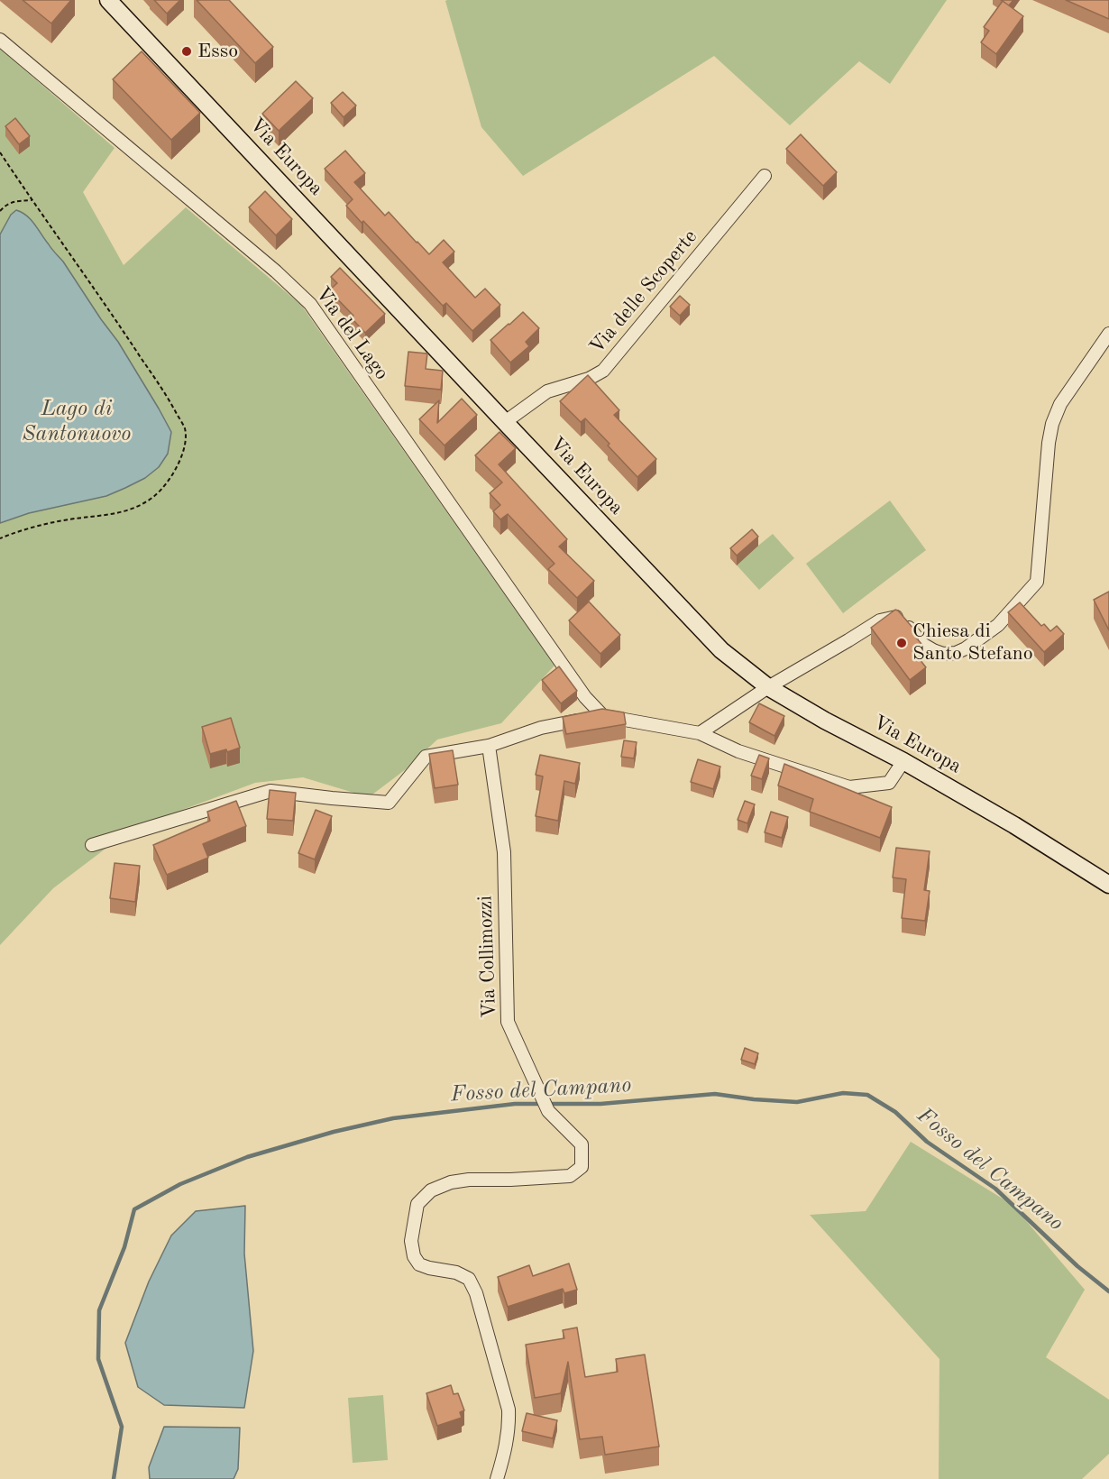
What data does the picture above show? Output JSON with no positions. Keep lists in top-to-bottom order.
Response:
{
  "streets": {
    "main road": ["Via Europa"],
    "street": ["Via delle Scoperte", "Via del Lago", "Via Collimozzi"]
  },
  "crossings": [
    ["Via Europa", "Via delle Scoperte"]
  ],
  "water": ["Lago di Santonuovo", "Fosso del Campano"],
  "places": ["Esso", "Chiesa di Santo Stefano"]
}
